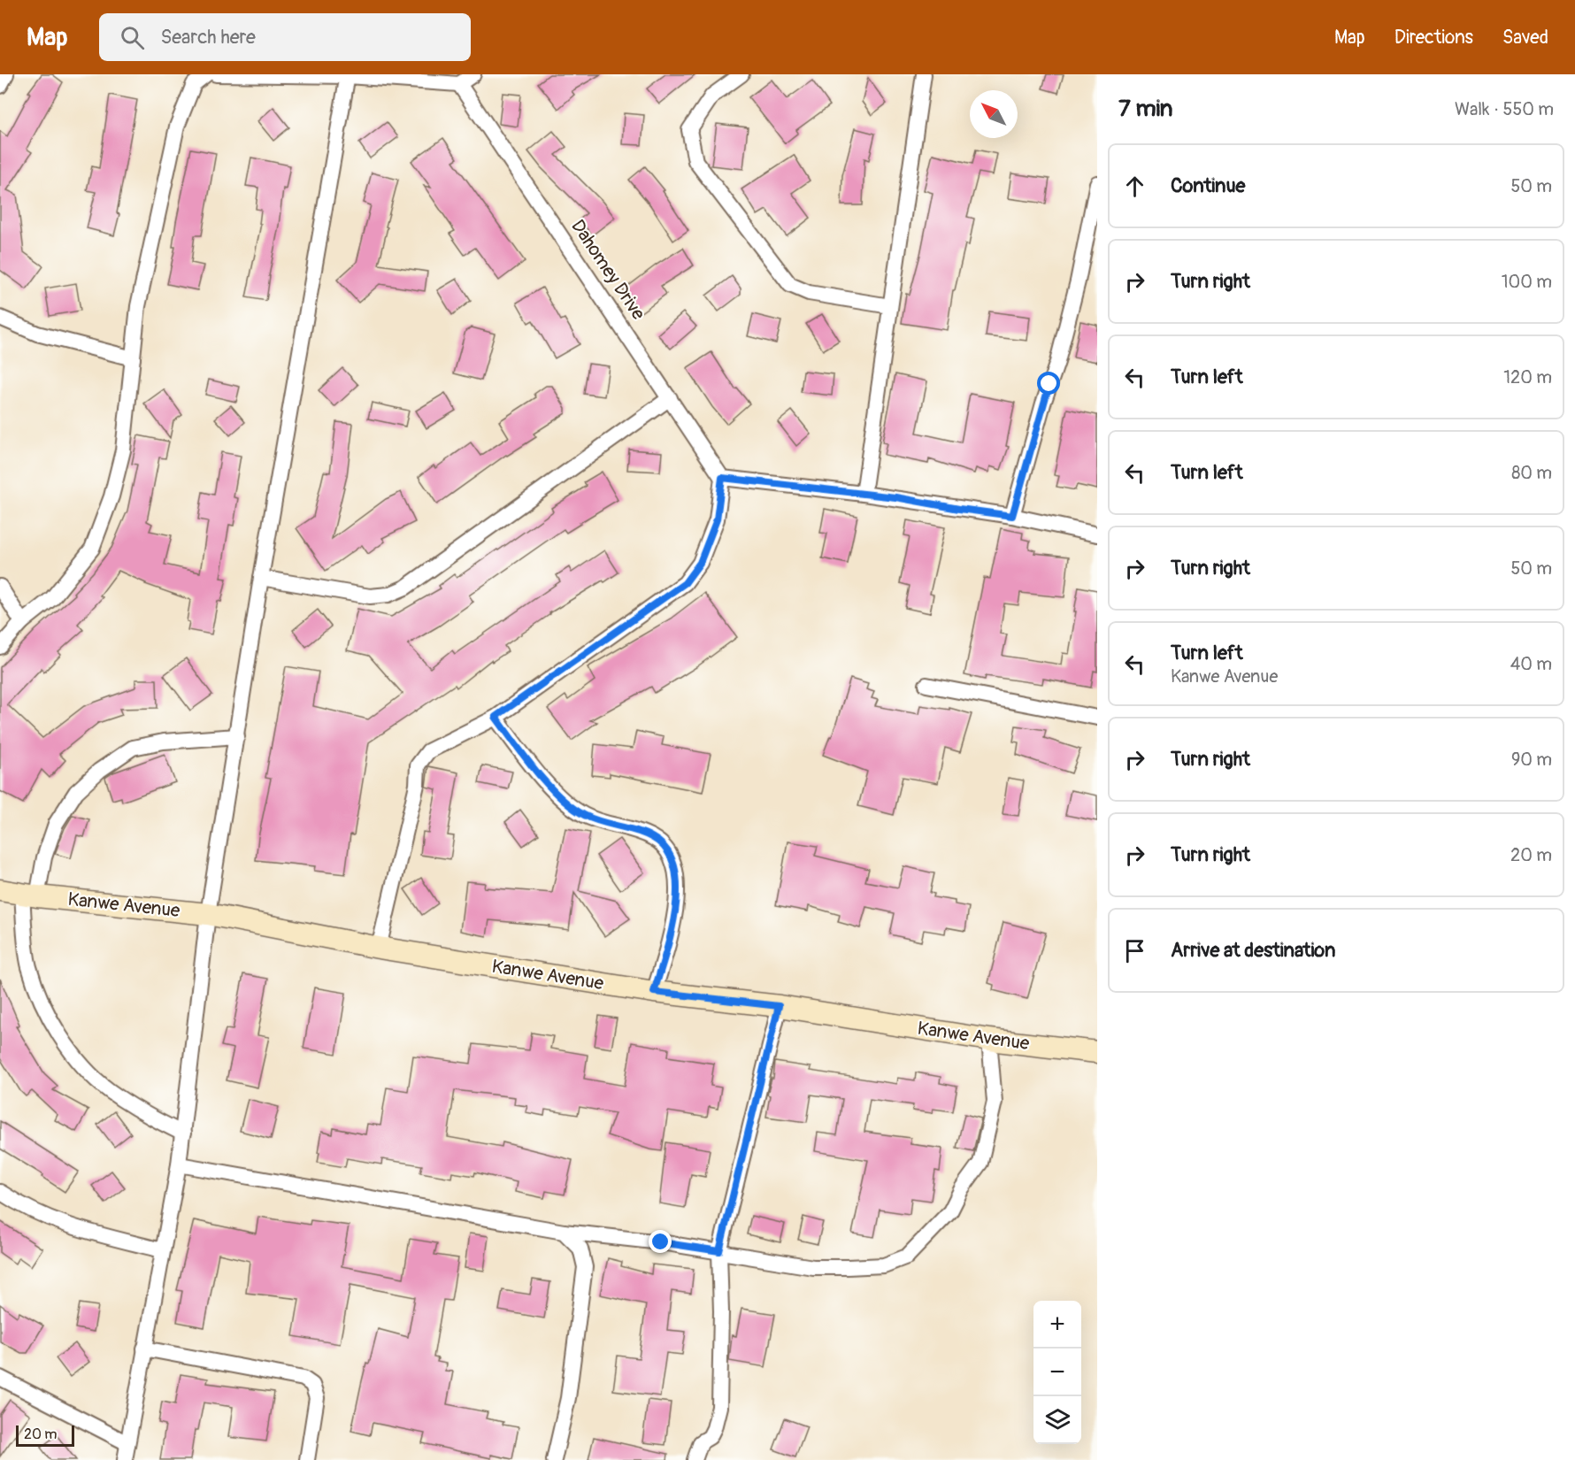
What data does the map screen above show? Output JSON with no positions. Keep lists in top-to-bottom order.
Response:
{
  "streets": {
    "main road": ["Kanwe Avenue"],
    "street": ["Dahomey Drive"]
  },
  "scale_bar": "20 m",
  "north": "top left",
  "page": {
    "header": "Map",
    "search": "Search here",
    "nav": ["Map", "Directions", "Saved"],
    "heading": ["7 min", "Walk · 550 m"],
    "list": [
      ["Continue", "50 m"],
      ["Turn right", "100 m"],
      ["Turn left", "120 m"],
      ["Turn left", "80 m"],
      ["Turn right", "50 m"],
      ["Turn left", "Kanwe Avenue", "40 m"],
      ["Turn right", "90 m"],
      ["Turn right", "20 m"],
      "Arrive at destination"
    ],
    "map_buttons": ["+", "−"],
    "scale": "20 m"
  }
}
